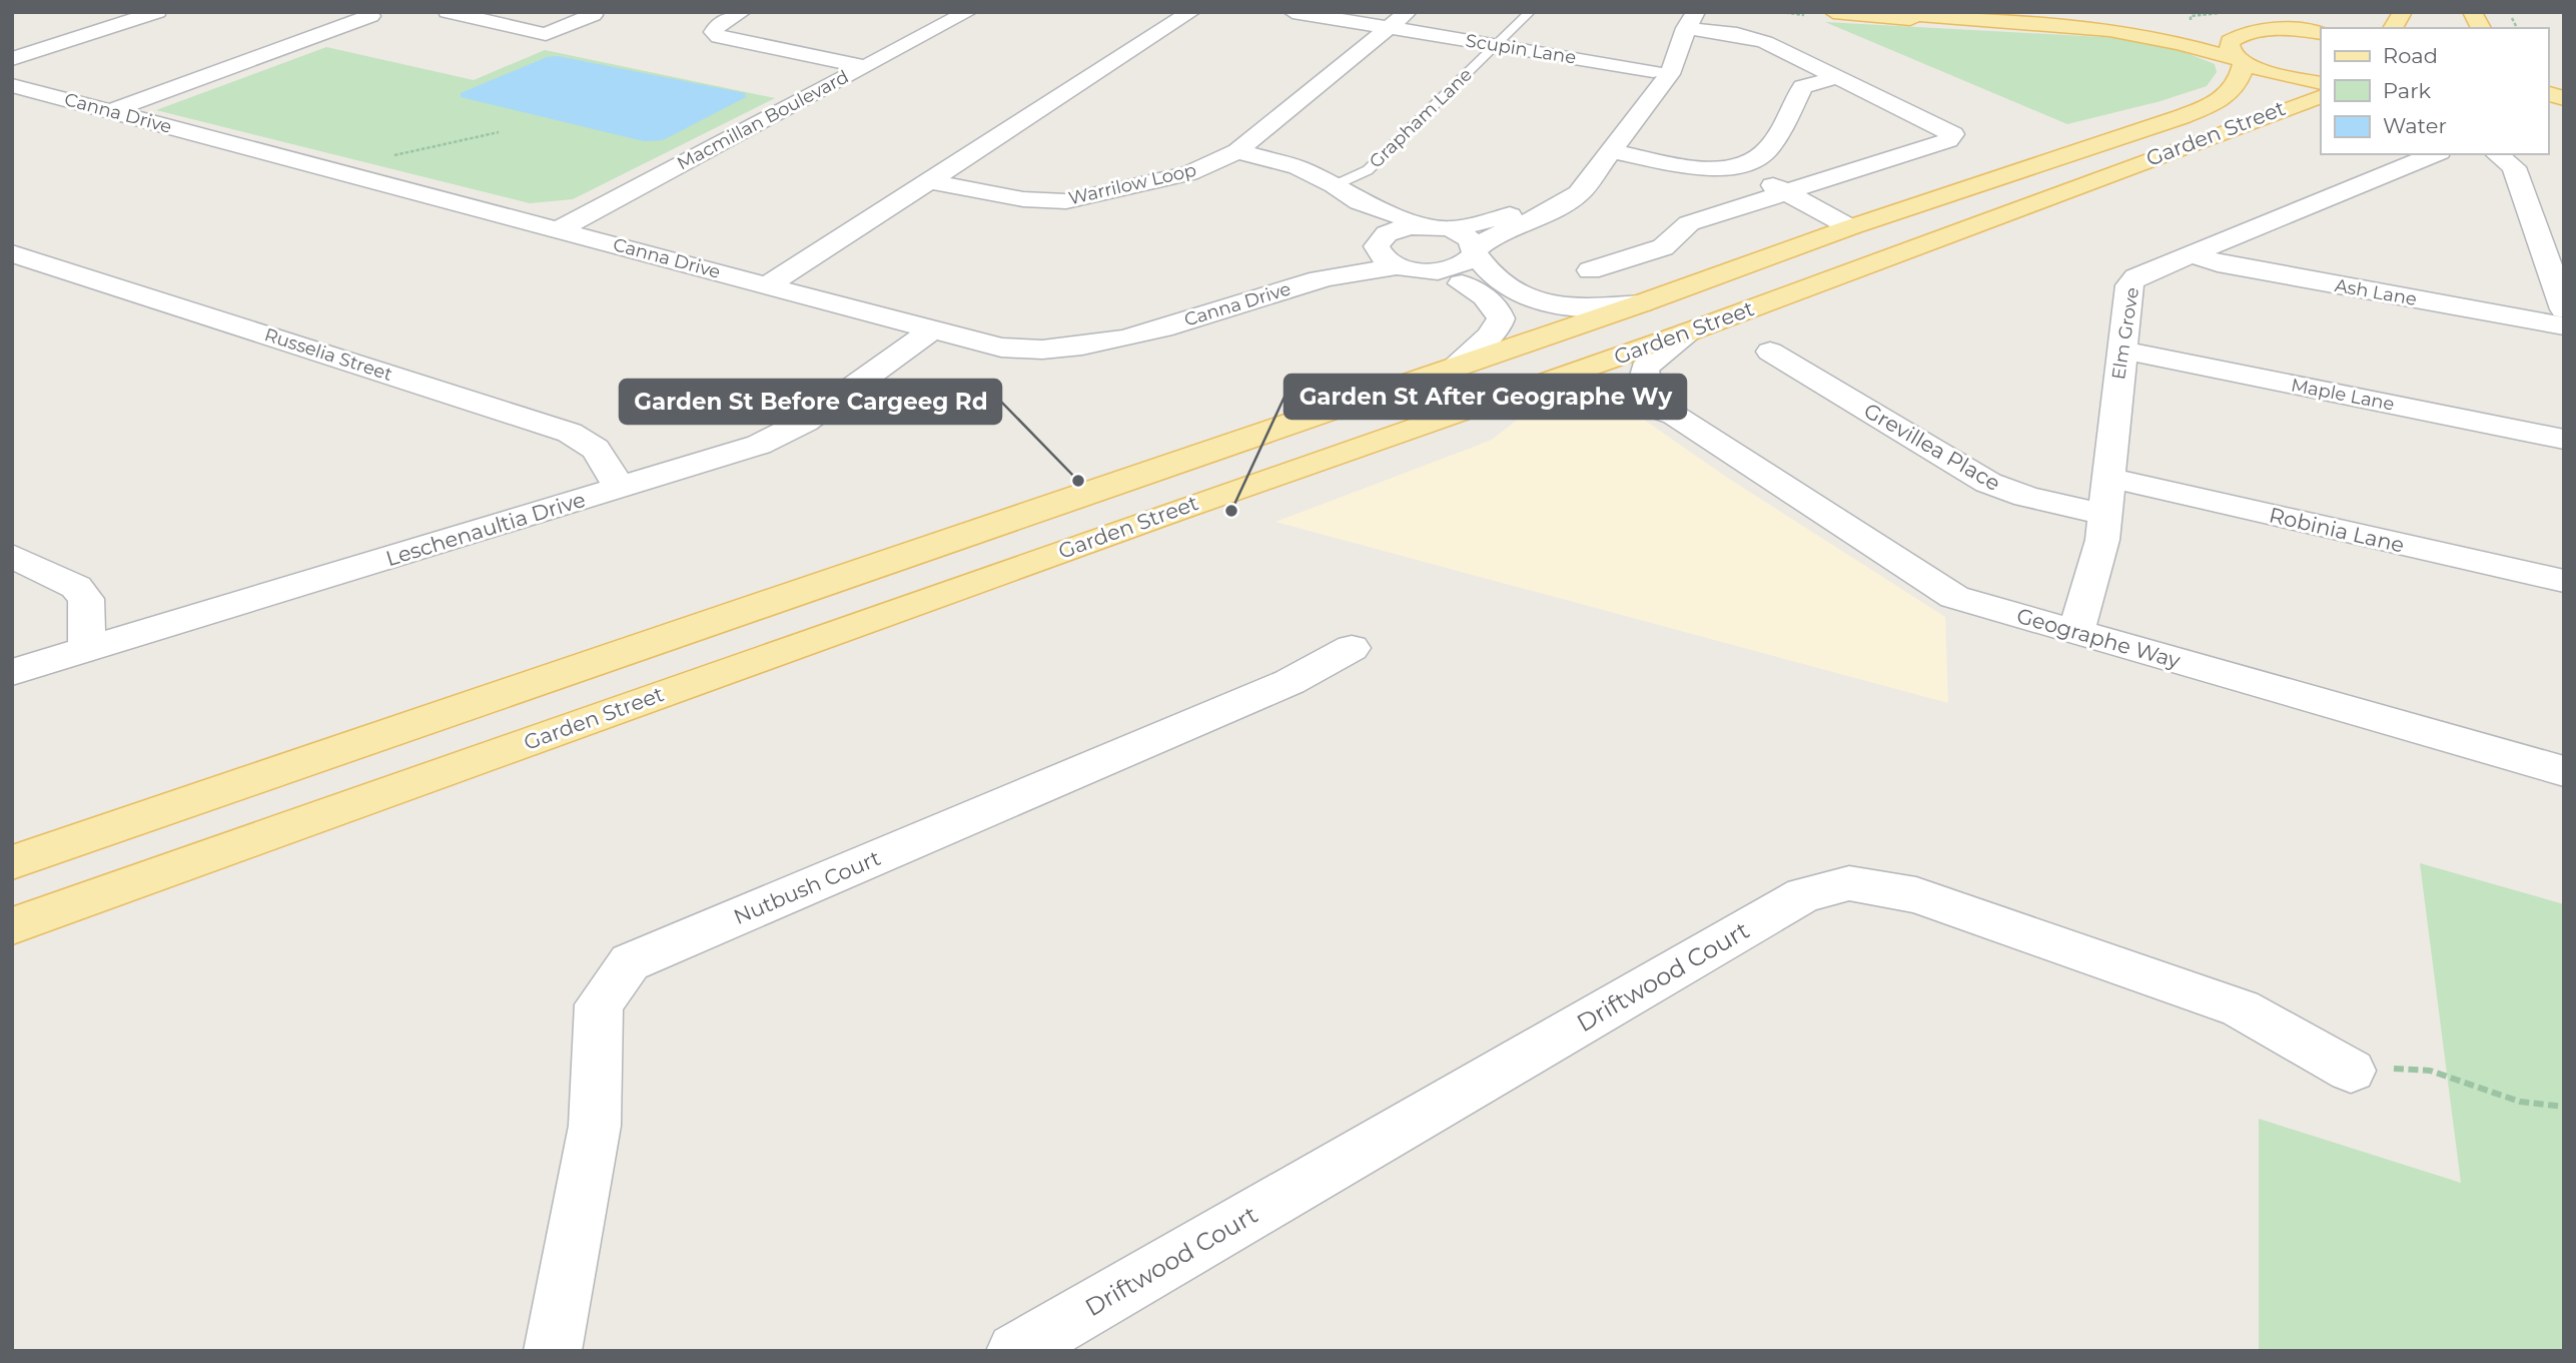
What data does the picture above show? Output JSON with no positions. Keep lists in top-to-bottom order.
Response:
{
  "streets": {
    "main road": ["Garden Street"],
    "street": [
      "Scupin Lane",
      "Canna Drive",
      "Macmillan Boulevard",
      "Warrilow Loop",
      "Ash Lane",
      "Elm Grove",
      "Russelia Street",
      "Maple Lane",
      "Grevillea Place",
      "Leschenaultia Drive",
      "Robinia Lane",
      "Geographe Way",
      "Nutbush Court",
      "Driftwood Court"
    ],
    "lane": ["Grapham Lane"]
  },
  "crossings": [
    ["Scupin Lane", "Grapham Lane"],
    ["Scupin Lane", "Warrilow Loop"],
    ["Canna Drive", "Macmillan Boulevard"],
    ["Canna Drive", "Leschenaultia Drive"],
    ["Garden Street", "Geographe Way"],
    ["Ash Lane", "Elm Grove"],
    ["Elm Grove", "Maple Lane"],
    ["Elm Grove", "Grevillea Place"],
    ["Elm Grove", "Robinia Lane"],
    ["Elm Grove", "Geographe Way"],
    ["Russelia Street", "Leschenaultia Drive"]
  ],
  "places": ["Garden St Before Cargeeg Rd", "Garden St After Geographe Wy"],
  "legend": ["Road", "Park", "Water"]
}
